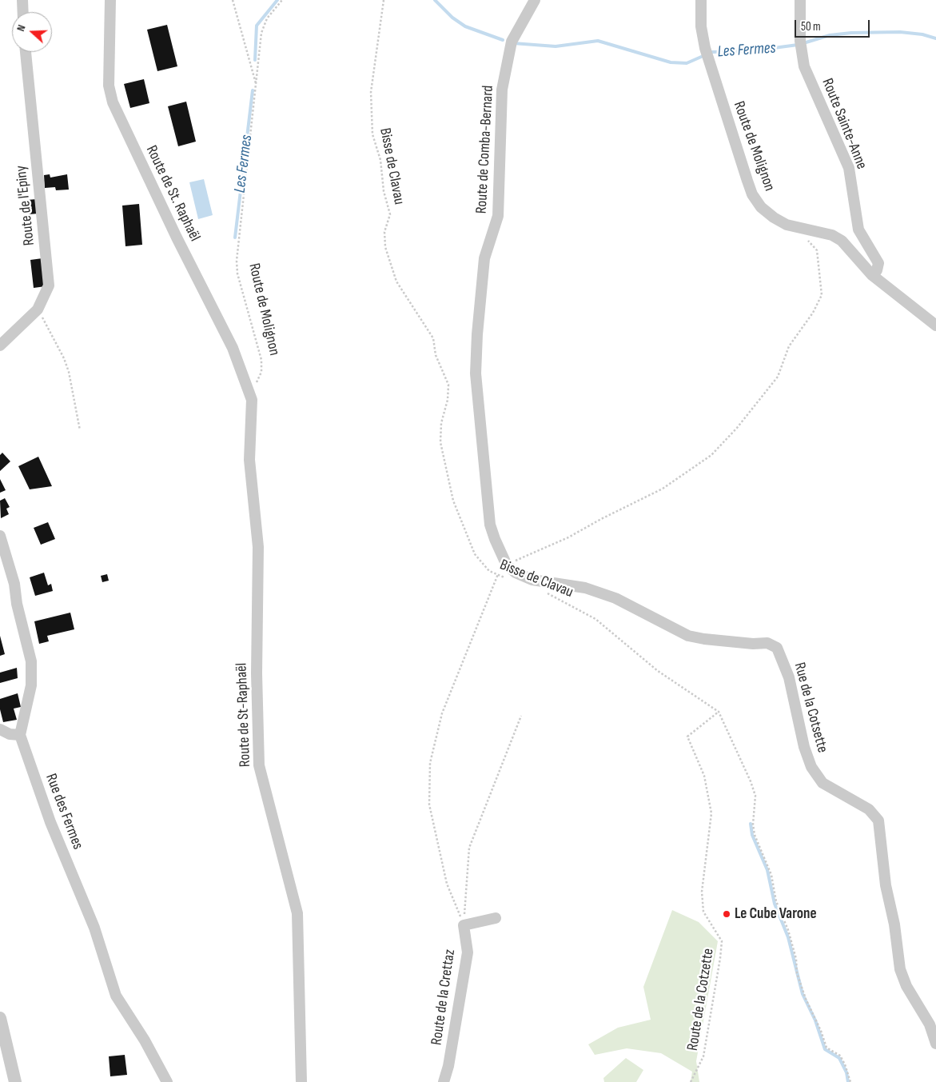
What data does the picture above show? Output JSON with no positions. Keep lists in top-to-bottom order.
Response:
{
  "streets": {
    "street": [
      "Route Sainte-Anne",
      "Route de Molignon",
      "Route de Comba-Bernard",
      "Route de St. Raphaël",
      "Route de l'Epiny",
      "Rue de la Cotsette",
      "Route de St-Raphaël",
      "Rue des Fermes",
      "Route de la Crettaz"
    ],
    "path": ["Bisse de Clavau", "Route de la Cotzette"]
  },
  "crossings": [
    ["Route Sainte-Anne", "Route de Molignon"],
    ["Route de Molignon", "Route de St. Raphaël"],
    ["Route de Molignon", "Route de St-Raphaël"],
    ["Route de Comba-Bernard", "Rue de la Cotsette"],
    ["Bisse de Clavau", "Route de la Cotzette"],
    ["Route de St. Raphaël", "Route de St-Raphaël"]
  ],
  "water": ["Les Fermes"],
  "places": ["Le Cube Varone"],
  "scale_bar": "50 m",
  "north": "left"
}
